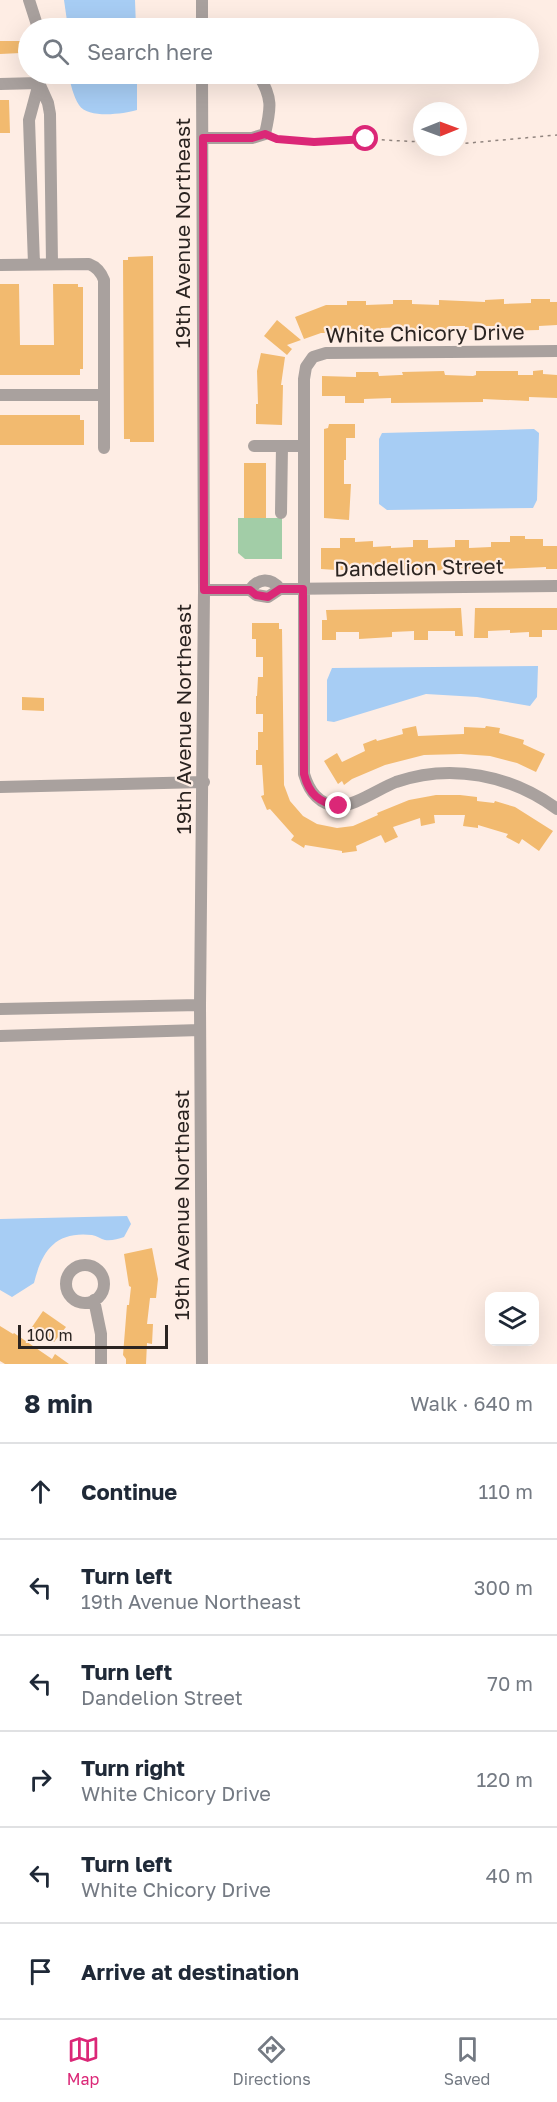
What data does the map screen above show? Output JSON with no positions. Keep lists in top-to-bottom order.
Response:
{
  "streets": {
    "street": ["19th Avenue Northeast", "White Chicory Drive", "Dandelion Street"]
  },
  "crossings": [
    ["19th Avenue Northeast", "Dandelion Street"],
    ["White Chicory Drive", "Dandelion Street"]
  ],
  "scale_bar": "100 m",
  "north": "right",
  "page": {
    "search": "Search here",
    "scale": "100 m",
    "heading": ["8 min", "Walk · 640 m"],
    "list": [
      ["Continue", "110 m"],
      ["Turn left", "19th Avenue Northeast", "300 m"],
      ["Turn left", "Dandelion Street", "70 m"],
      ["Turn right", "White Chicory Drive", "120 m"],
      ["Turn left", "White Chicory Drive", "40 m"],
      "Arrive at destination"
    ],
    "nav": ["Map", "Directions", "Saved"]
  }
}
